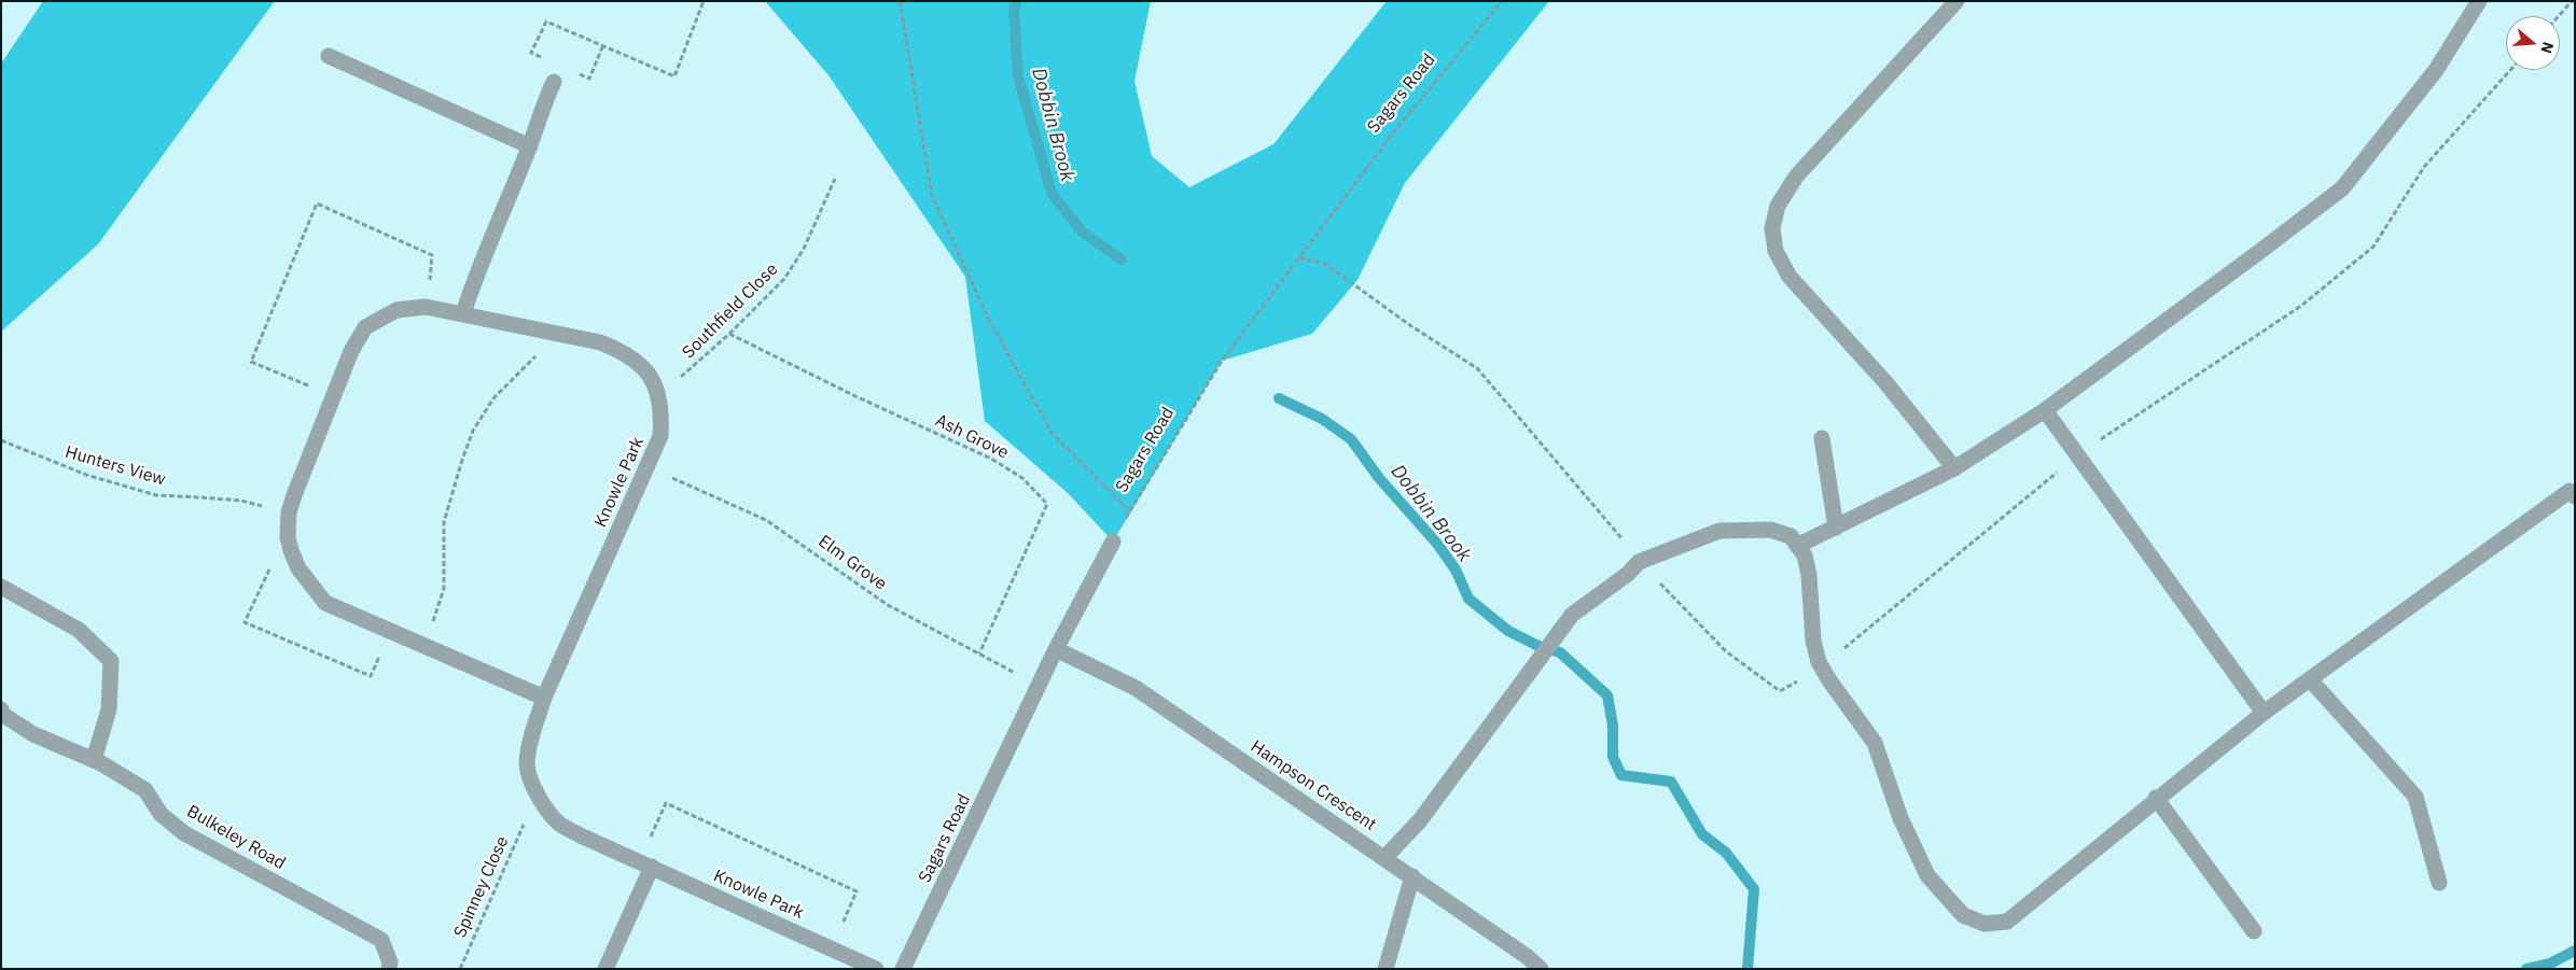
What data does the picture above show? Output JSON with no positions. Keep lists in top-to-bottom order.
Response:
{
  "streets": {
    "street": [
      "Sagars Road",
      "Knowle Park",
      "Hampson Crescent",
      "Bulkeley Road"
    ],
    "path": [
      "Southfield Close",
      "Ash Grove",
      "Hunters View",
      "Elm Grove",
      "Spinney Close"
    ]
  },
  "crossings": [
    ["Sagars Road", "Elm Grove"],
    ["Sagars Road", "Hampson Crescent"],
    ["Southfield Close", "Ash Grove"],
    ["Southfield Close", "Knowle Park"],
    ["Ash Grove", "Elm Grove"],
    ["Hunters View", "Knowle Park"],
    ["Knowle Park", "Elm Grove"]
  ],
  "water": ["Dobbin Brook"],
  "north": "right"
}
